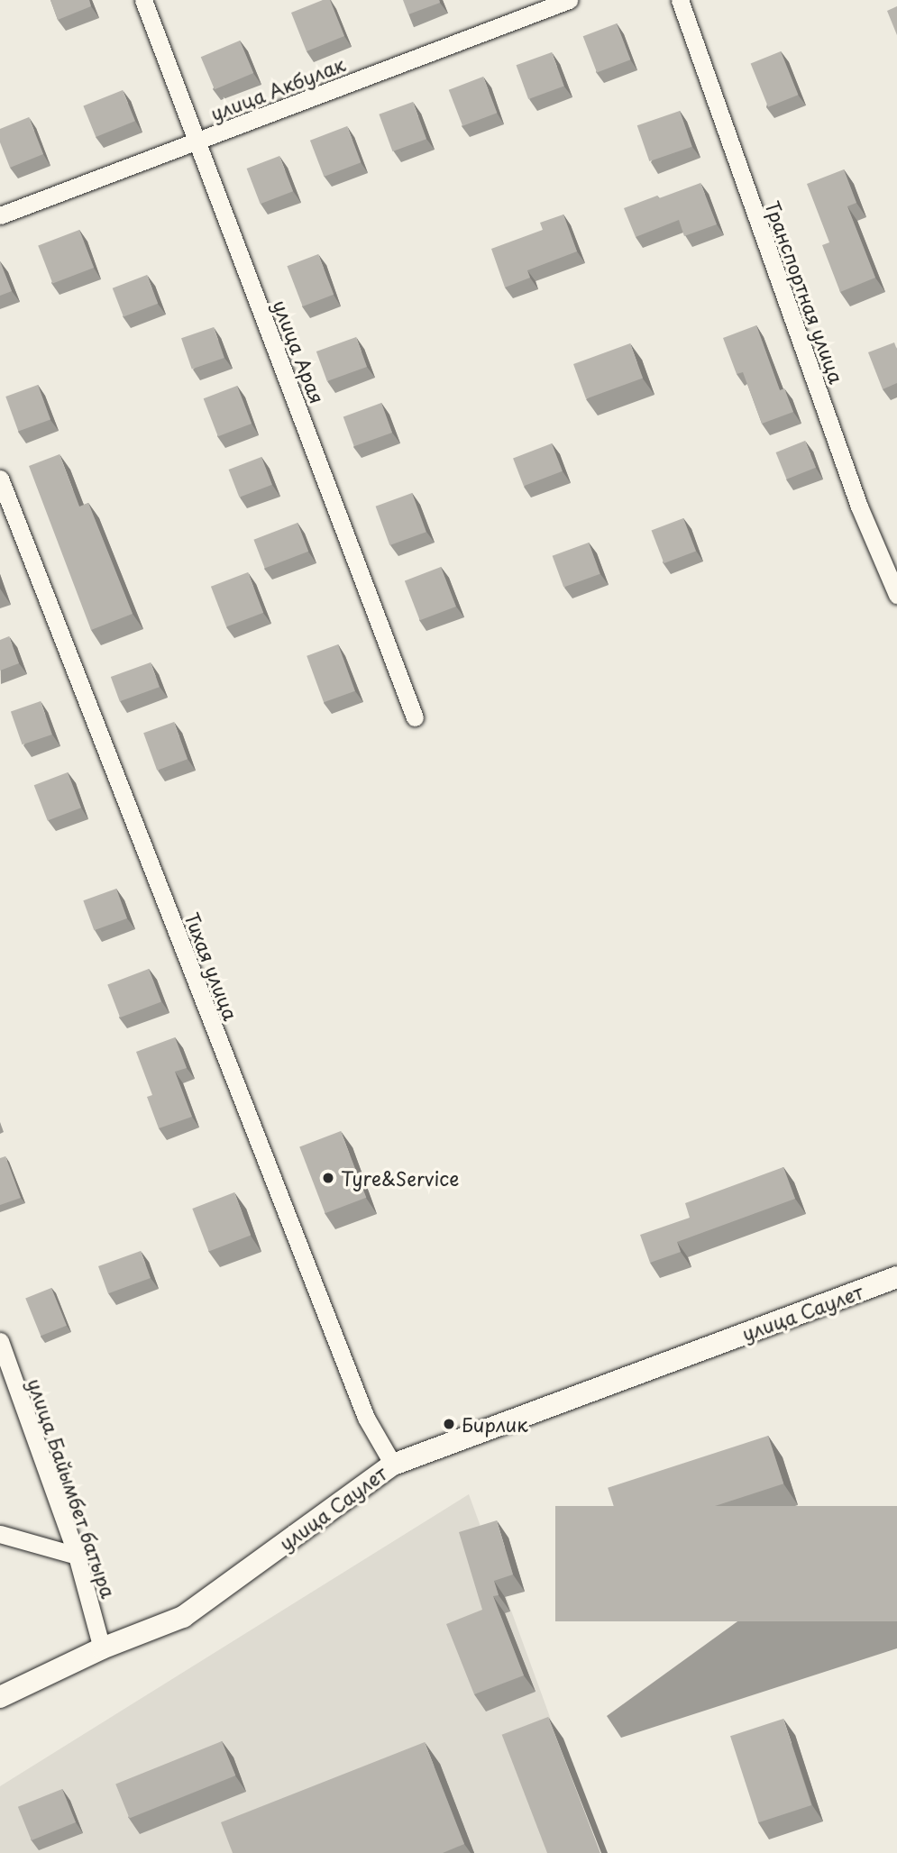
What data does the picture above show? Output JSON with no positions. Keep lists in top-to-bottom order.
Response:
{
  "streets": {
    "street": [
      "улица Акбулак",
      "Транспортная улица",
      "улица Арая",
      "Тихая улица",
      "улица Саулет",
      "улица Байымбет батыра"
    ]
  },
  "crossings": [
    ["улица Акбулак", "улица Арая"],
    ["Тихая улица", "улица Саулет"],
    ["улица Саулет", "улица Байымбет батыра"]
  ],
  "places": ["Tyre&Service", "Бирлик"]
}
